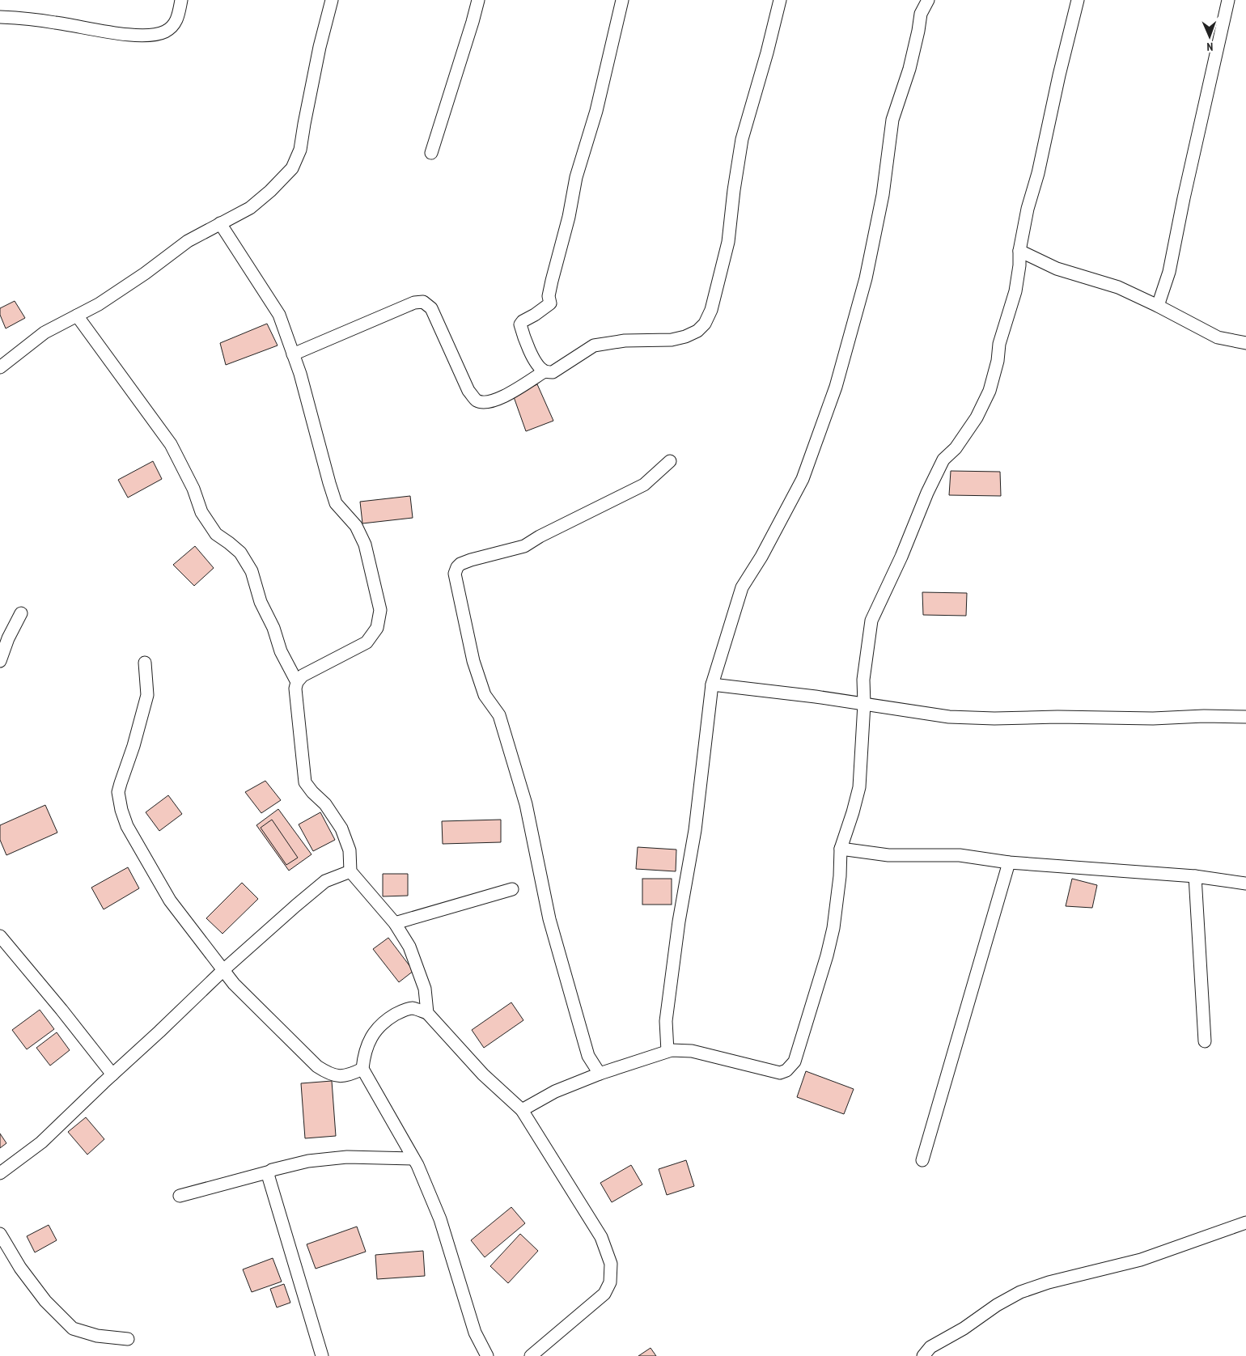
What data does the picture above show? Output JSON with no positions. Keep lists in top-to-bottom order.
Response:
{
  "north": "bottom"
}
